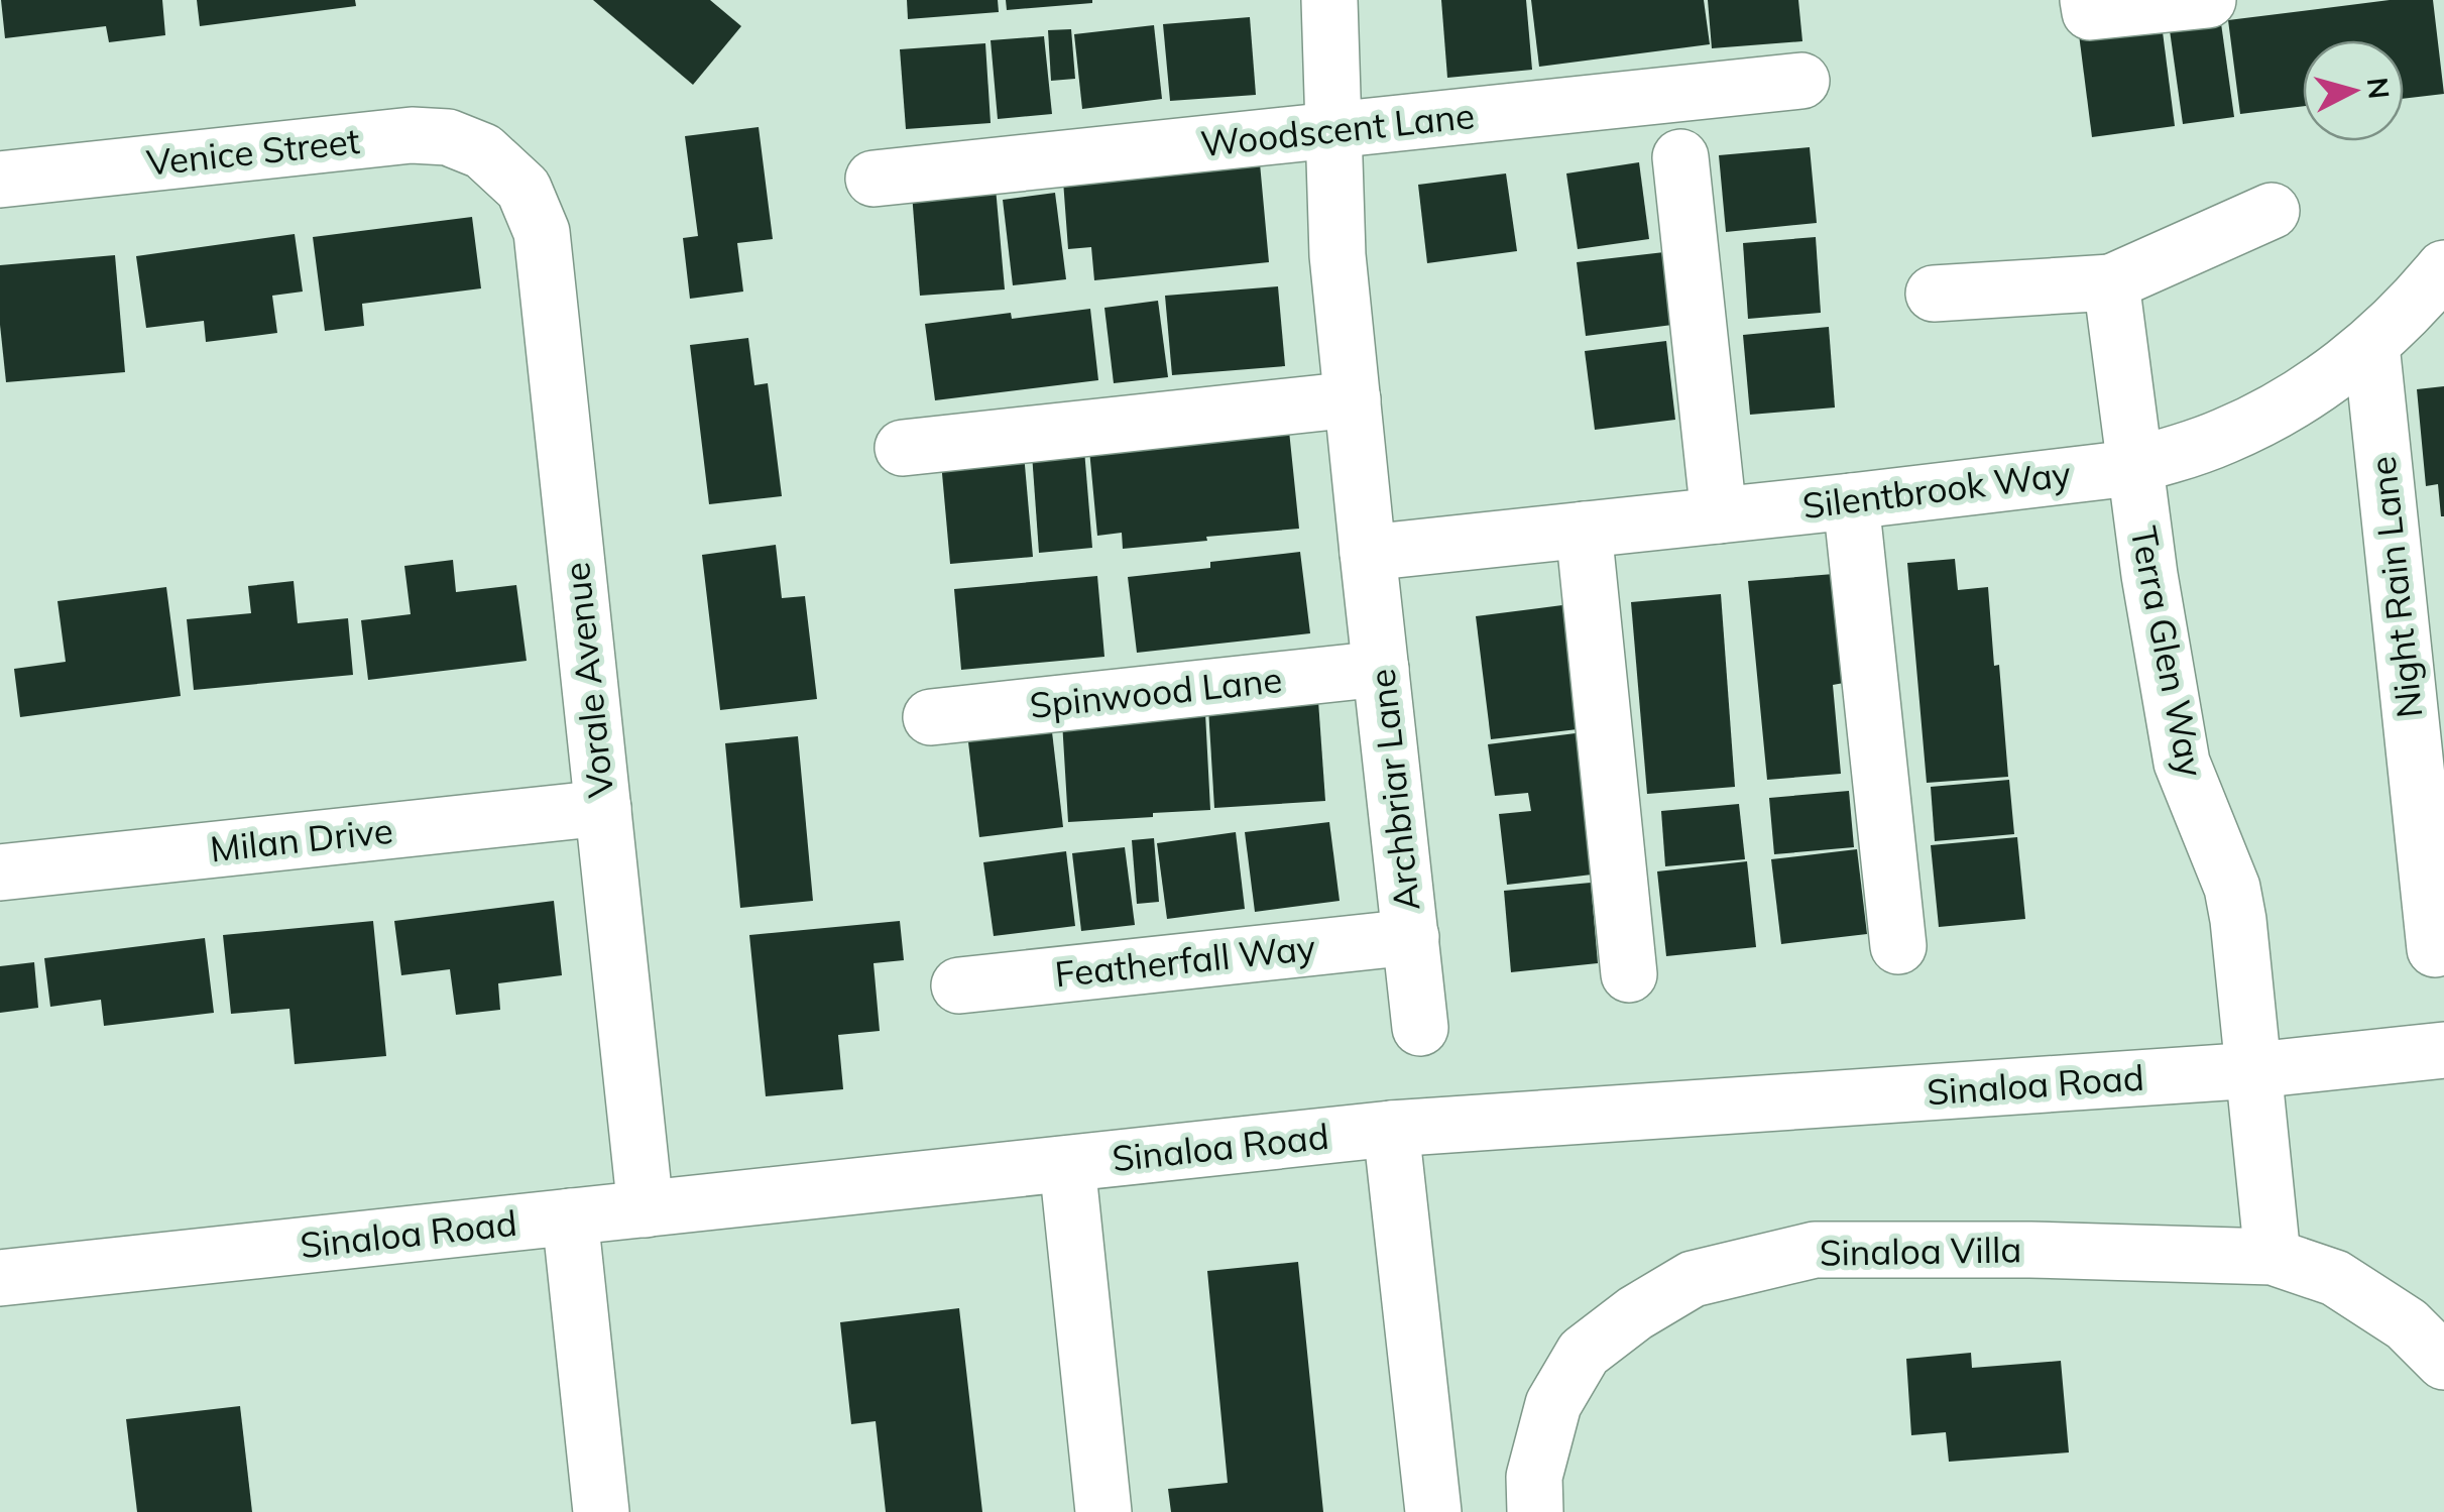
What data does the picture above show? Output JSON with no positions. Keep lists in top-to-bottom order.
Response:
{
  "streets": {
    "street": [
      "Woodscent Lane",
      "Venice Street",
      "Silentbrook Way",
      "Night Rain Lane",
      "Terra Glen Way",
      "Vorale Avenue",
      "Spinwood Lane",
      "Archbriar Lane",
      "Milan Drive",
      "Featherfall Way",
      "Sinaloa Road",
      "Sinaloa Villa"
    ]
  },
  "crossings": [
    ["Venice Street", "Vorale Avenue"],
    ["Silentbrook Way", "Night Rain Lane"],
    ["Silentbrook Way", "Terra Glen Way"],
    ["Silentbrook Way", "Archbriar Lane"],
    ["Terra Glen Way", "Sinaloa Road"],
    ["Vorale Avenue", "Milan Drive"],
    ["Vorale Avenue", "Sinaloa Road"],
    ["Spinwood Lane", "Archbriar Lane"],
    ["Archbriar Lane", "Featherfall Way"]
  ],
  "north": "right"
}
